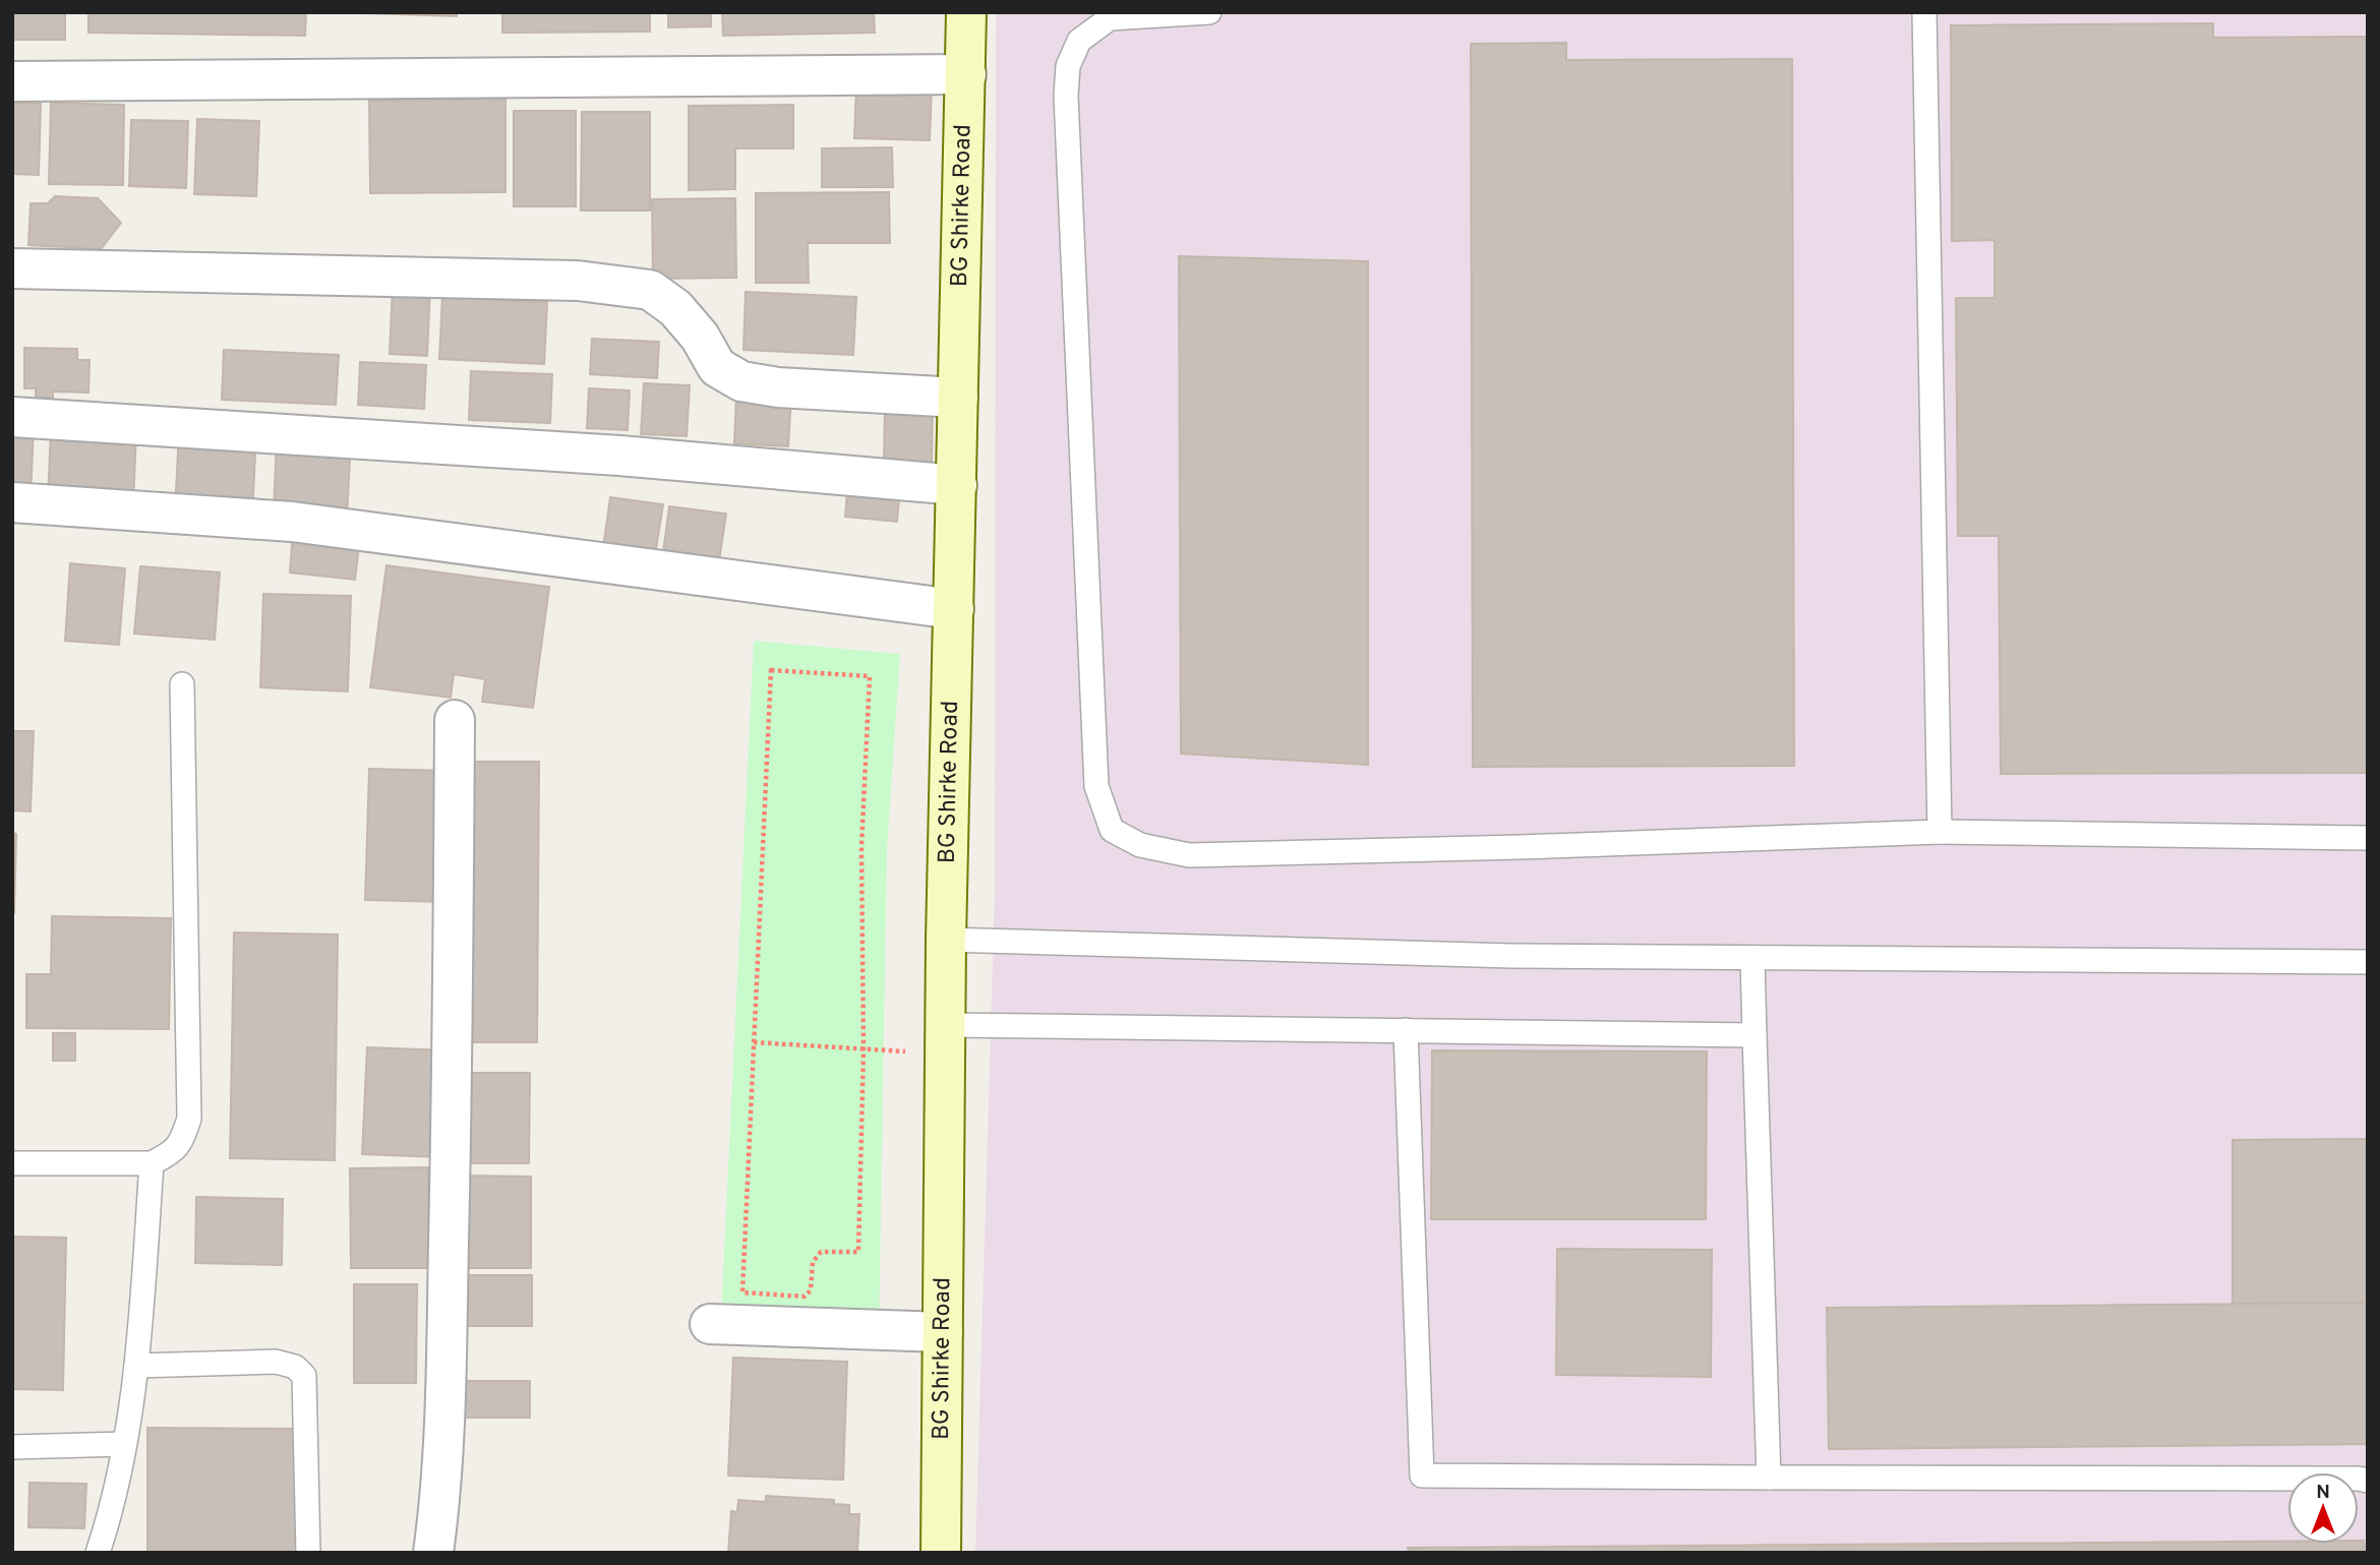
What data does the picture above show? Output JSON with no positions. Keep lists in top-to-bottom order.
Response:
{
  "streets": {
    "street": ["BG Shirke Road"]
  },
  "north": "top"
}
